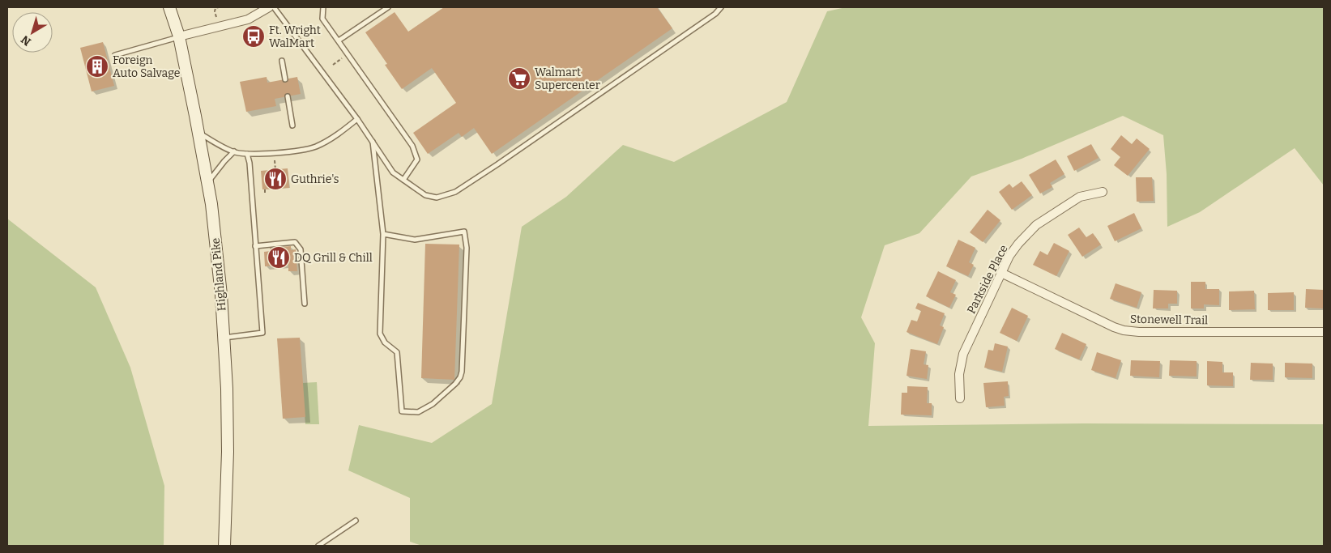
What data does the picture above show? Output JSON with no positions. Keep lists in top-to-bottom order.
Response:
{
  "streets": {
    "main road": ["Highland Pike"],
    "street": ["Parkside Place", "Stonewell Trail"]
  },
  "crossings": [
    ["Parkside Place", "Stonewell Trail"]
  ],
  "places": {
    "bus stop": ["Ft. Wright WalMart"],
    "building": ["Foreign Auto Salvage"],
    "supermarket": ["Walmart Supercenter"],
    "restaurant": ["Guthrie's", "DQ Grill & Chill"]
  },
  "north": "bottom left"
}
